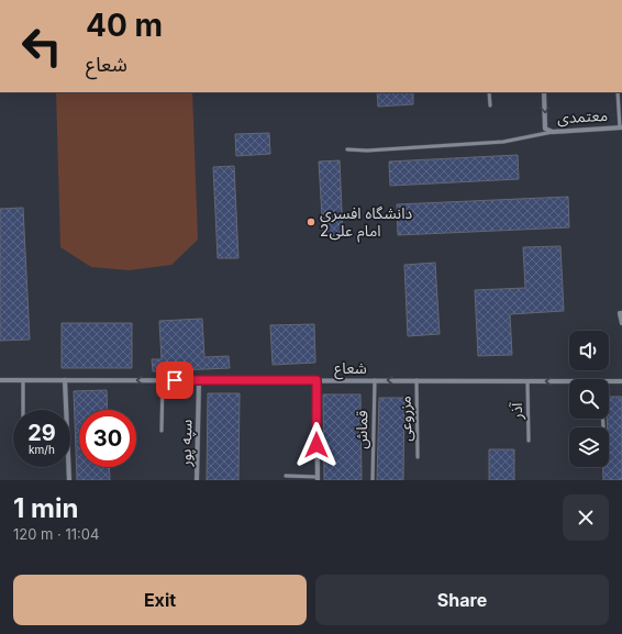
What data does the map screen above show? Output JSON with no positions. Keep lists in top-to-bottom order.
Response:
{
  "streets": {
    "street": ["معتمدی", "شعاع", "سپه پور"],
    "lane": ["آذر", "مزروعی", "قماش"]
  },
  "crossings": [
    ["شعاع", "آذر"],
    ["شعاع", "مزروعی"],
    ["شعاع", "قماش"],
    ["شعاع", "سپه پور"]
  ],
  "one_way": ["معتمدی"],
  "places": ["دانشگاه افسری امام علی2"],
  "page": {
    "turn": ["40 m", "شعاع"],
    "speed": "29 km/h",
    "limit": "30",
    "heading": ["1 min", "120 m · 11:04"],
    "buttons": ["Exit", "Share"]
  }
}
